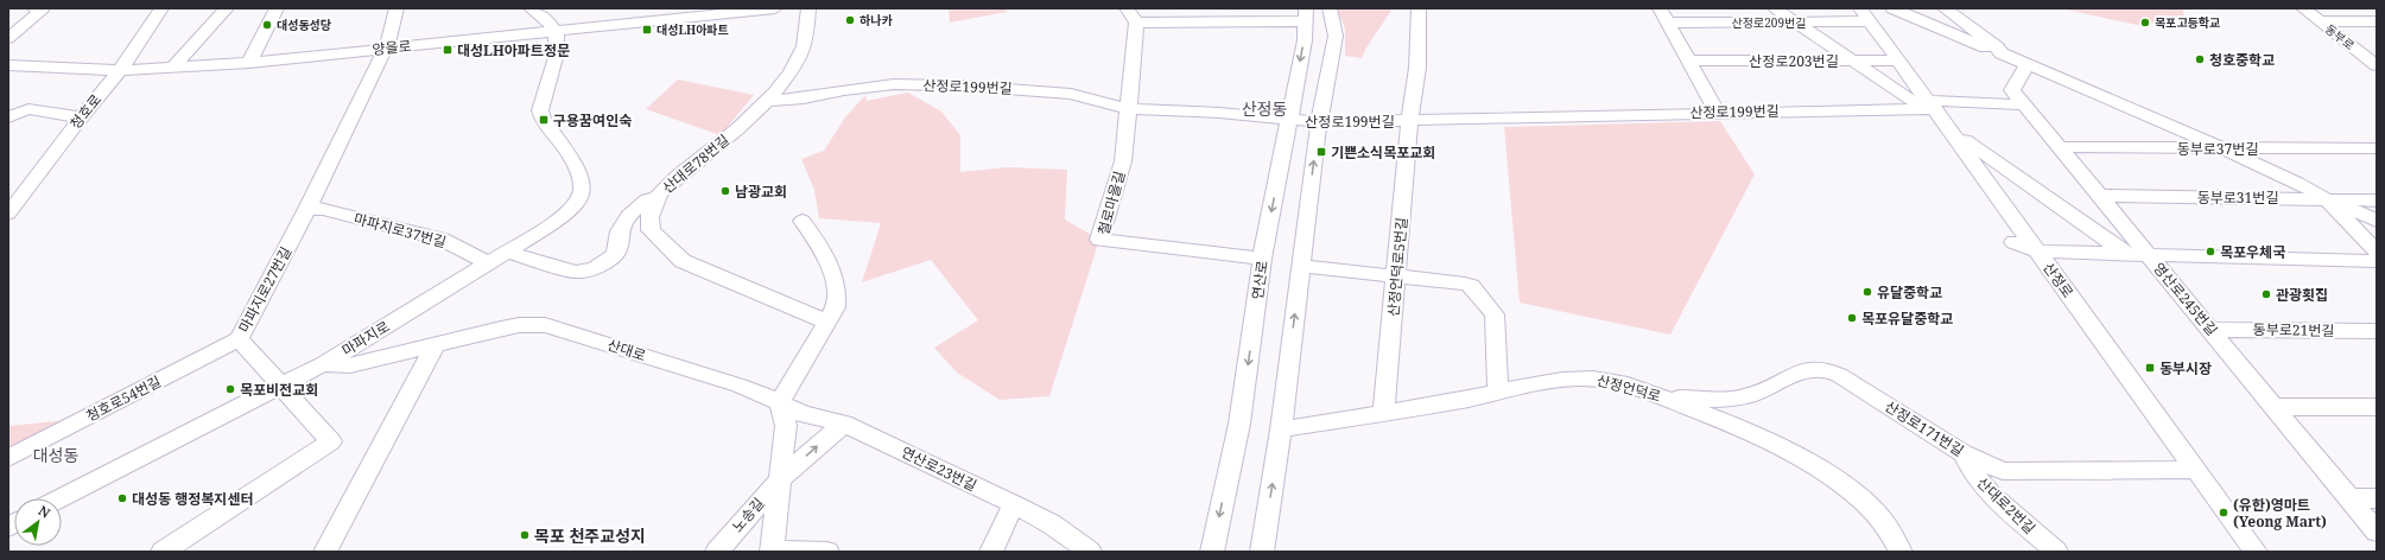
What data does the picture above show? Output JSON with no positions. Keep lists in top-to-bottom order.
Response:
{
  "streets": {
    "street": [
      "산정로209번길",
      "동부로",
      "양을로",
      "산정로203번길",
      "산정로199번길",
      "청호로",
      "동부로37번길",
      "산대로78번길",
      "동부로31번길",
      "철로마을길",
      "마파지로37번길",
      "산정언덕로5번길",
      "연산로",
      "산정로",
      "마파지로27번길",
      "영산로245번길",
      "동부로21번길",
      "마파지로",
      "산대로",
      "산정언덕로",
      "청호로54번길",
      "산정로171번길",
      "연산로23번길",
      "산대로2번길",
      "노송길"
    ]
  },
  "crossings": [
    ["산정로209번길", "산정로"],
    ["양을로", "청호로"],
    ["양을로", "마파지로27번길"],
    ["양을로", "마파지로"],
    ["산정로203번길", "산정로"],
    ["산정로199번길", "산대로78번길"],
    ["산정로199번길", "철로마을길"],
    ["산정로199번길", "산정언덕로5번길"],
    ["산정로199번길", "연산로"],
    ["산정로199번길", "산정로"],
    ["산정로199번길", "영산로245번길"],
    ["동부로37번길", "영산로245번길"],
    ["동부로31번길", "영산로245번길"],
    ["철로마을길", "연산로"],
    ["마파지로37번길", "마파지로27번길"],
    ["마파지로37번길", "마파지로"],
    ["산정언덕로5번길", "산정언덕로"],
    ["산정로", "산정로171번길"],
    ["마파지로27번길", "마파지로"],
    ["마파지로27번길", "청호로54번길"],
    ["영산로245번길", "동부로21번길"],
    ["마파지로", "산대로"],
    ["산대로", "연산로23번길"],
    ["산정언덕로", "산정로171번길"],
    ["산정로171번길", "산대로2번길"],
    ["연산로23번길", "노송길"]
  ],
  "districts": ["산정동", "대성동"],
  "places": {
    "other": [
      "하나카",
      "목포고등학교",
      "대성동성당",
      "청호중학교",
      "남광교회",
      "목포우체국",
      "유달중학교",
      "관광횟집",
      "목포유달중학교",
      "목포비전교회",
      "대성동 행정복지센터",
      "(유한)영마트 (Yeong Mart)",
      "목포 천주교성지"
    ],
    "transit": [
      "대성LH아파트",
      "대성LH아파트정문",
      "구용꿈여인숙",
      "기쁜소식목포교회",
      "동부시장"
    ]
  },
  "north": "top right"
}
